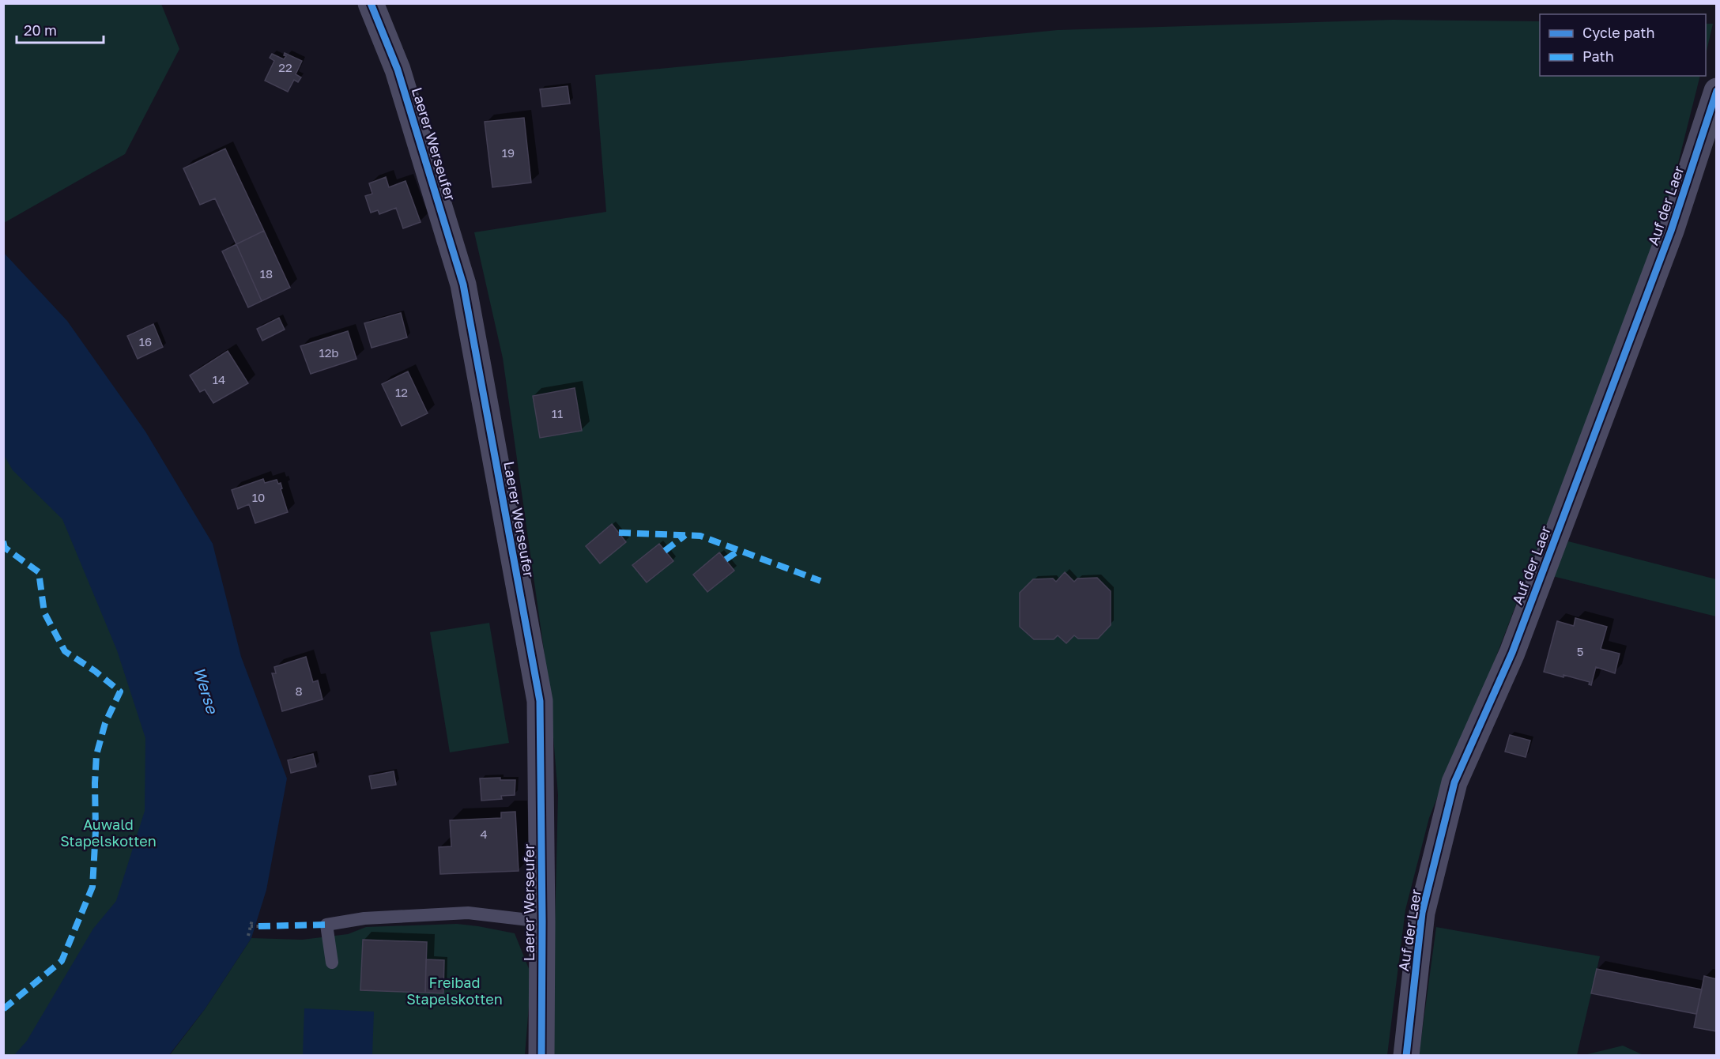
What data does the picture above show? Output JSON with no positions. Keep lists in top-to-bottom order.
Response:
{
  "streets": {
    "street": ["Laerer Werseufer", "Auf der Laer"]
  },
  "water": ["Werse"],
  "parks": ["Auwald Stapelskotten", "Freibad Stapelskotten"],
  "house_numbers": [
    "22",
    "19",
    "18",
    "16",
    "12b",
    "14",
    "12",
    "11",
    "10",
    "5",
    "8",
    "4"
  ],
  "legend": ["Cycle path", "Path"],
  "scale_bar": "20 m"
}
